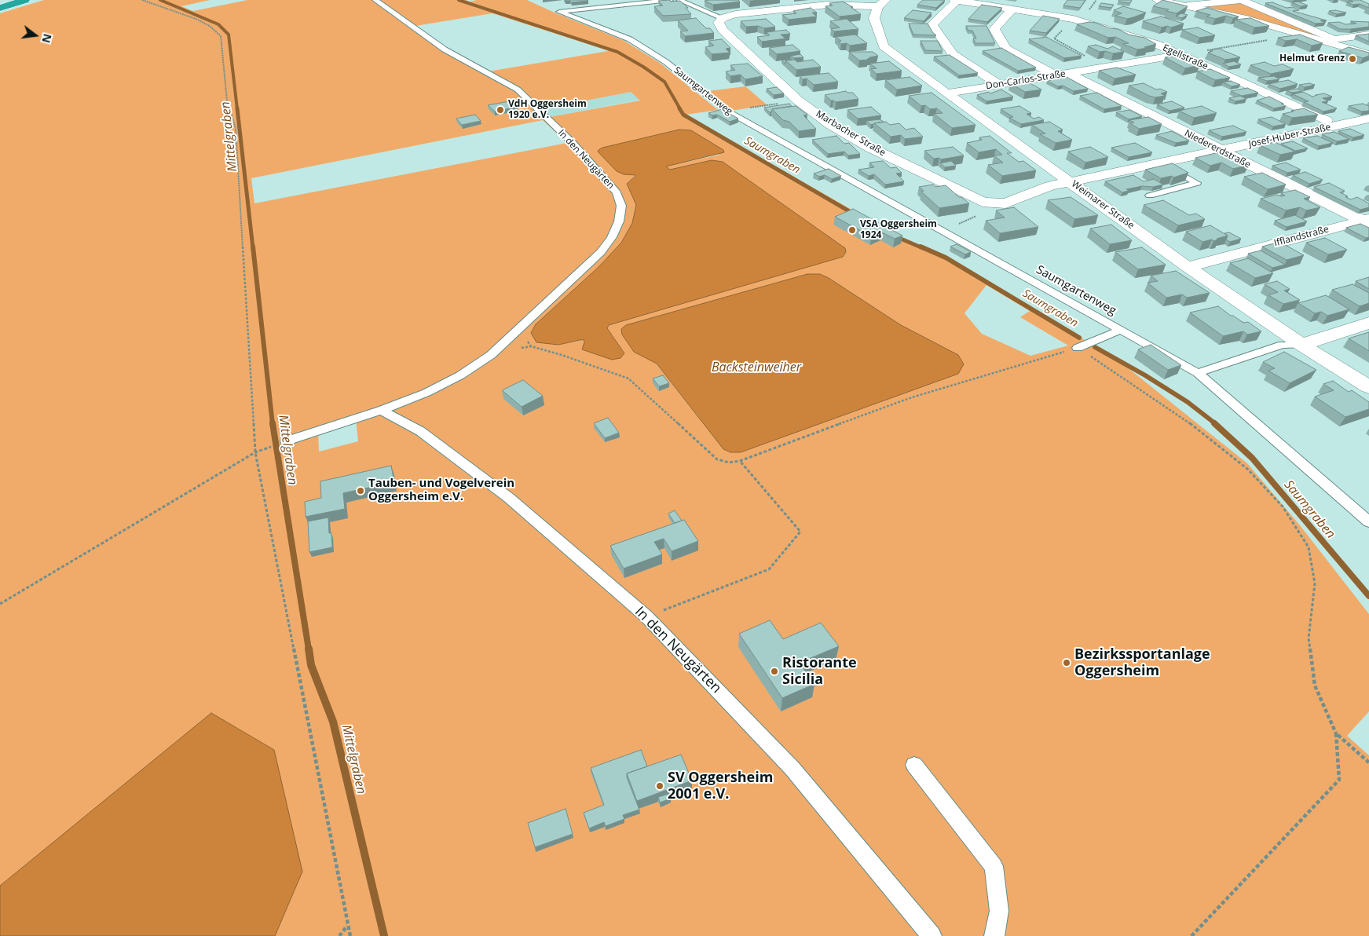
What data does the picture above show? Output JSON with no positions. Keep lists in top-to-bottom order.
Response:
{
  "streets": {
    "street": [
      "Egellstraße",
      "Don-Carlos-Straße",
      "Marbacher Straße",
      "Josef-Huber-Straße",
      "Niedererdstraße",
      "Weimarer Straße",
      "Ifflandstraße"
    ],
    "lane": ["Saumgartenweg", "In den Neugärten"]
  },
  "crossings": [
    ["Egellstraße", "Don-Carlos-Straße"],
    ["Egellstraße", "Josef-Huber-Straße"],
    ["Egellstraße", "Niedererdstraße"],
    ["Don-Carlos-Straße", "Niedererdstraße"],
    ["Don-Carlos-Straße", "Weimarer Straße"],
    ["Marbacher Straße", "Josef-Huber-Straße"],
    ["Marbacher Straße", "Weimarer Straße"],
    ["Josef-Huber-Straße", "Niedererdstraße"],
    ["Josef-Huber-Straße", "Weimarer Straße"],
    ["Niedererdstraße", "Ifflandstraße"],
    ["Weimarer Straße", "Ifflandstraße"]
  ],
  "water": ["Mittelgraben", "Saumgraben", "Backsteinweiher"],
  "places": [
    "Helmut Grenz",
    "VdH Oggersheim 1920 e.V.",
    "VSA Oggersheim 1924",
    "Tauben- und Vogelverein Oggersheim e.V.",
    "Bezirkssportanlage Oggersheim",
    "Ristorante Sicilia",
    "SV Oggersheim 2001 e.V."
  ],
  "north": "right"
}
